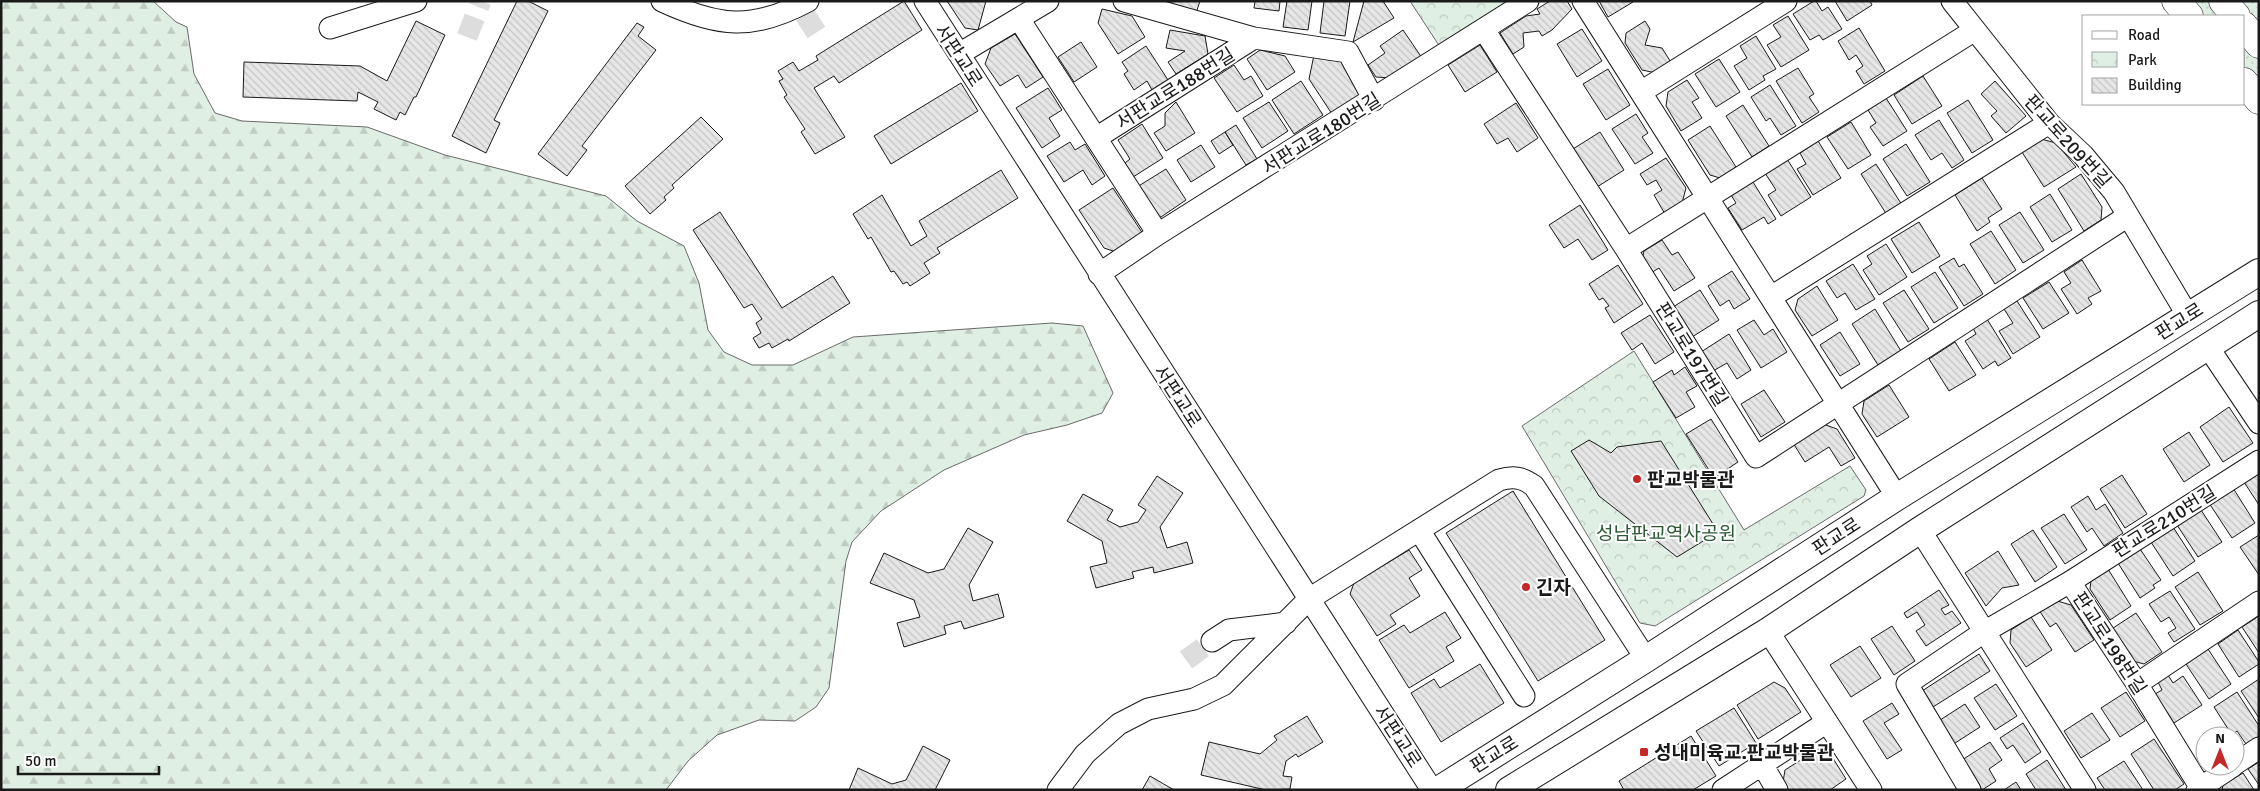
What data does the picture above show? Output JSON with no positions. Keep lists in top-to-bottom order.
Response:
{
  "streets": {
    "main road": ["판교로"],
    "street": [
      "서판교로",
      "서판교로188번길",
      "서판교로180번길",
      "판교로209번길",
      "판교로197번길",
      "판교로210번길",
      "판교로198번길"
    ]
  },
  "crossings": [
    ["서판교로", "서판교로180번길"],
    ["서판교로188번길", "서판교로180번길"],
    ["판교로209번길", "판교로"],
    ["판교로209번길", "판교로197번길"],
    ["판교로210번길", "판교로198번길"]
  ],
  "parks": ["성남판교역사공원"],
  "places": {
    "other": ["판교박물관", "긴자"],
    "transit": ["성내미육교.판교박물관"]
  },
  "legend": ["Road", "Park", "Building"],
  "scale_bar": "50 m",
  "north": "top"
}
